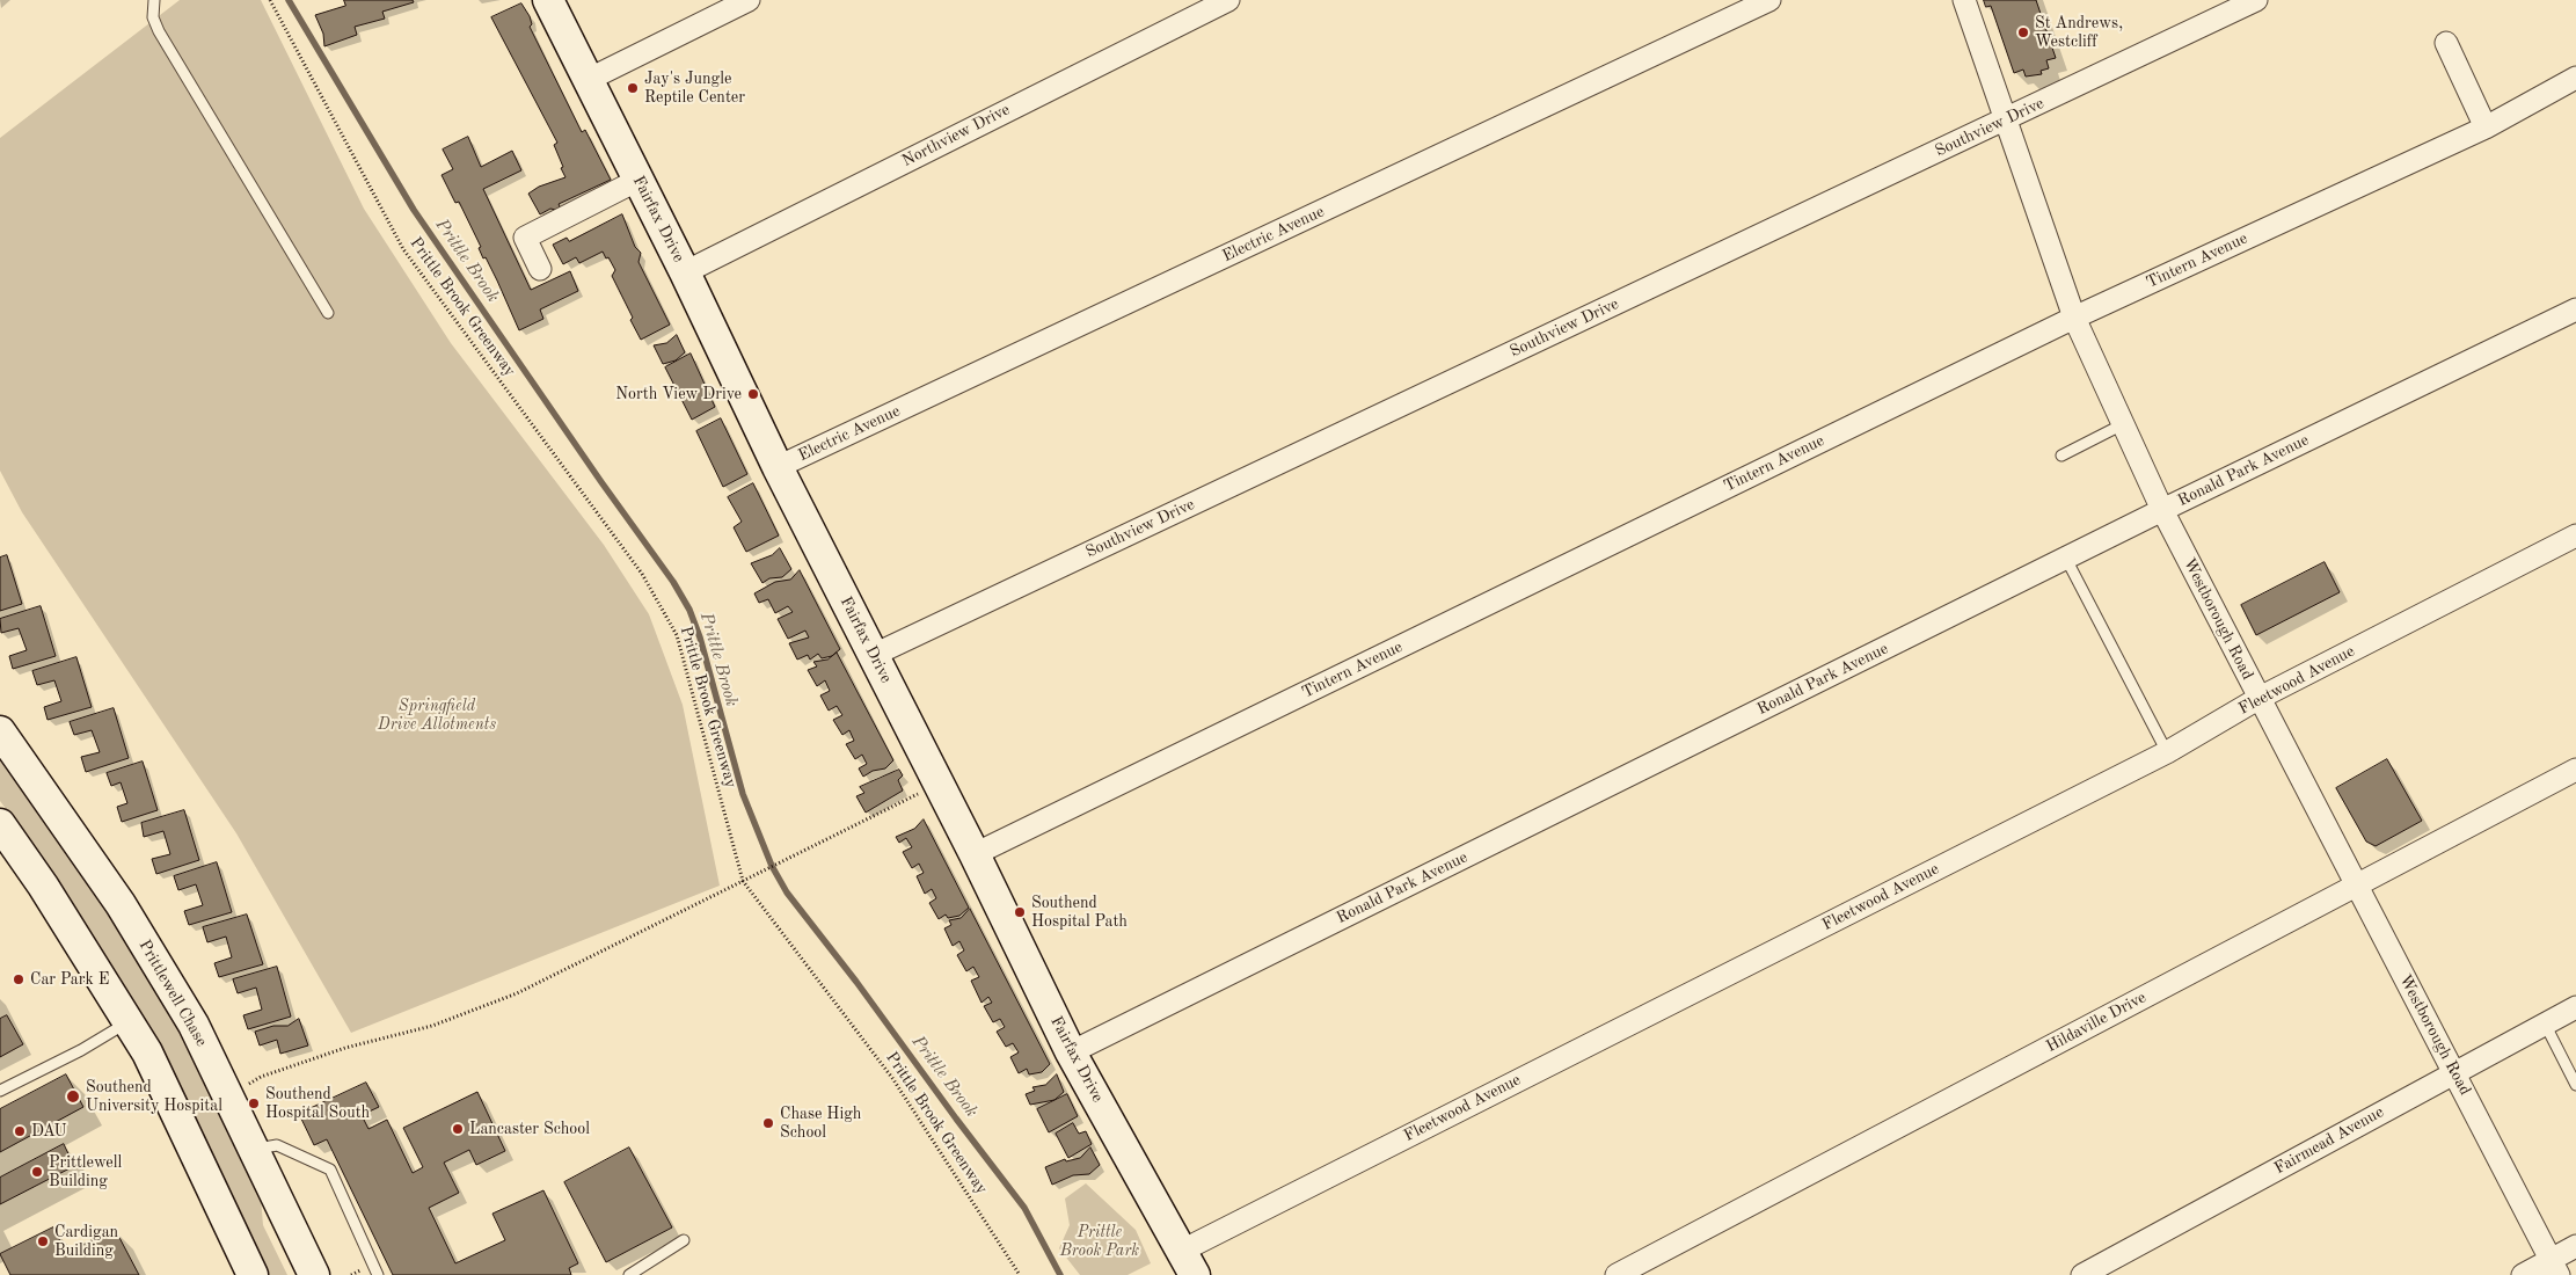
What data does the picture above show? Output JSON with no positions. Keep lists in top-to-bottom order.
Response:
{
  "streets": {
    "street": [
      "Southview Drive",
      "Northview Drive",
      "Fairfax Drive",
      "Electric Avenue",
      "Tintern Avenue",
      "Ronald Park Avenue",
      "Westborough Road",
      "Fleetwood Avenue",
      "Prittlewell Chase",
      "Hildaville Drive",
      "Fairmead Avenue"
    ],
    "path": ["Prittle Brook Greenway"]
  },
  "crossings": [
    ["Southview Drive", "Fairfax Drive"],
    ["Southview Drive", "Westborough Road"],
    ["Northview Drive", "Fairfax Drive"],
    ["Fairfax Drive", "Electric Avenue"],
    ["Fairfax Drive", "Tintern Avenue"],
    ["Fairfax Drive", "Ronald Park Avenue"],
    ["Fairfax Drive", "Fleetwood Avenue"],
    ["Tintern Avenue", "Westborough Road"],
    ["Ronald Park Avenue", "Westborough Road"],
    ["Westborough Road", "Fleetwood Avenue"],
    ["Westborough Road", "Hildaville Drive"],
    ["Westborough Road", "Fairmead Avenue"]
  ],
  "water": ["Prittle Brook"],
  "parks": ["Springfield Drive Allotments", "Prittle Brook Park"],
  "places": [
    "St Andrews, Westcliff",
    "Jay's Jungle Reptile Center",
    "North View Drive",
    "Southend Hospital Path",
    "Car Park E",
    "Southend University Hospital",
    "Southend Hospital South",
    "Chase High School",
    "Lancaster School",
    "DAU",
    "Prittlewell Building",
    "Cardigan Building"
  ]
}
